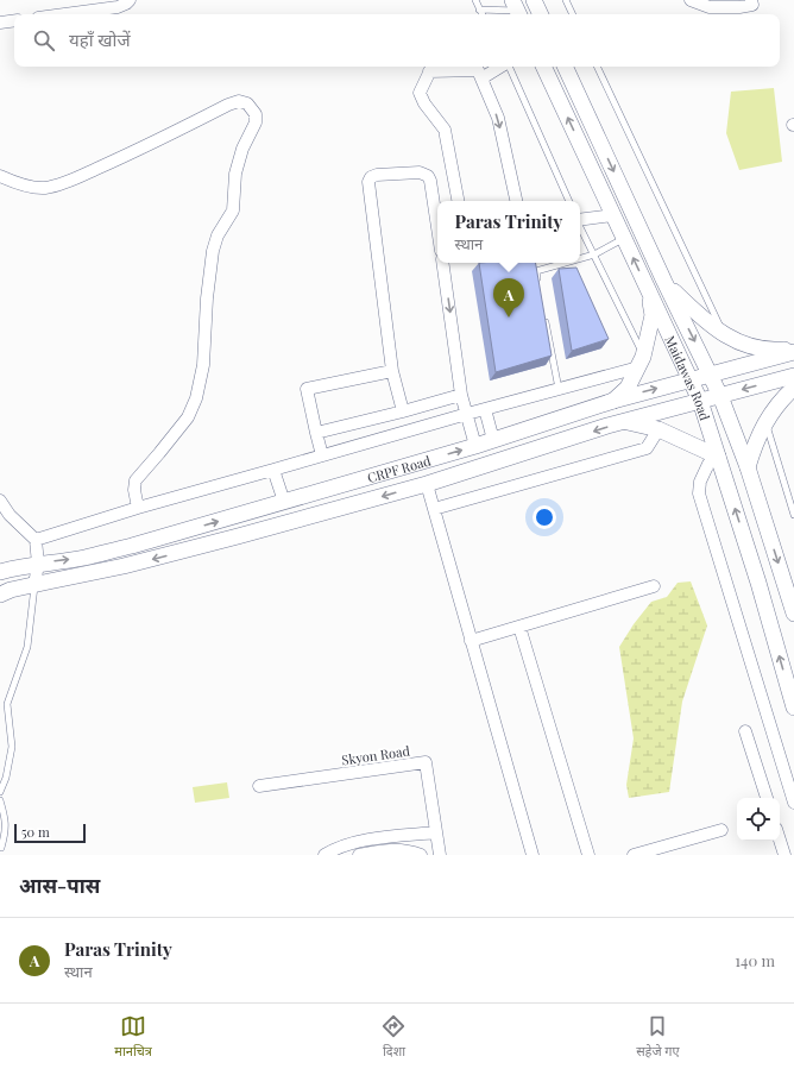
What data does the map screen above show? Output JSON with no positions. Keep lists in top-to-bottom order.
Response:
{
  "streets": {
    "street": ["Maidawas Road", "CRPF Road", "Skyon Road"]
  },
  "crossings": [
    ["Maidawas Road", "CRPF Road"]
  ],
  "scale_bar": "50 m",
  "page": {
    "search": "यहाँ खोजें",
    "popup": ["Paras Trinity", "स्थान"],
    "pins": "A",
    "scale": "50 m",
    "heading": "आस-पास",
    "list": [
      {
        "mark": "A",
        "name": "Paras Trinity",
        "note": "स्थान",
        "value": "140 m"
      }
    ],
    "nav": ["मानचित्र", "दिशा", "सहेजे गए"]
  }
}
